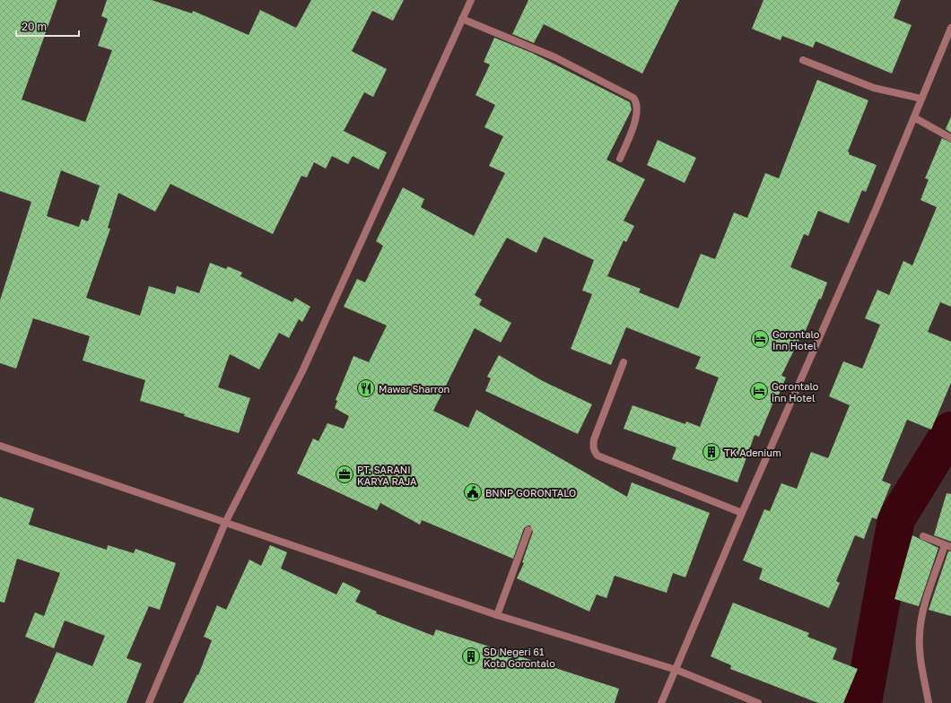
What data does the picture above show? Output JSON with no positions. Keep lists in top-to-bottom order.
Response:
{
  "places": {
    "hotel": ["Gorontalo Inn Hotel", "Gorontalo inn Hotel"],
    "restaurant": ["Mawar Sharron"],
    "building": ["TK Adenium", "SD Negeri 61 Kota Gorontalo"],
    "office": ["PT. SARANI KARYA RAJA"],
    "public building": ["BNNP GORONTALO"]
  },
  "scale_bar": "20 m"
}
